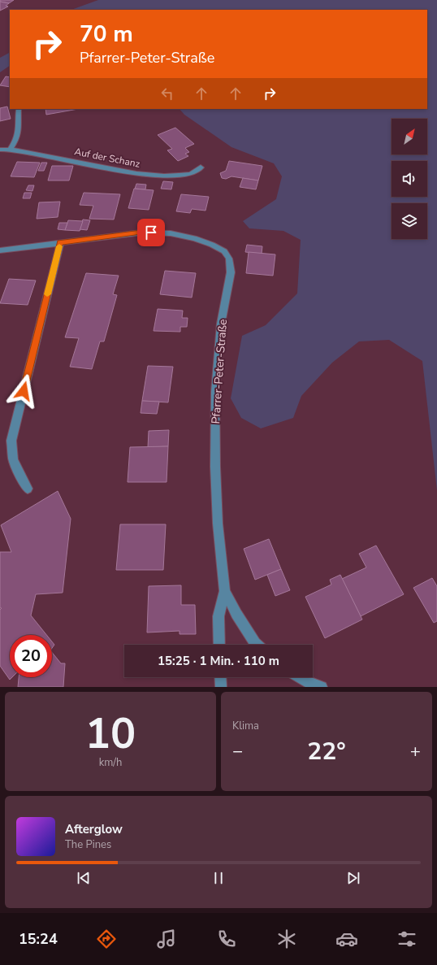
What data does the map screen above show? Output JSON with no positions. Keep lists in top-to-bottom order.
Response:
{
  "streets": {
    "street": ["Auf der Schanz", "Pfarrer-Peter-Straße"]
  },
  "north": "top right",
  "page": {
    "turn": ["70 m", "Pfarrer-Peter-Straße"],
    "limit": "20",
    "trip": "15:25 · 1 Min. · 110 m",
    "tile": [
      ["10", "km/h"],
      "Klima"
    ],
    "heat": ["−", "22°", "+"],
    "song": ["Afterglow", "The Pines"],
    "tabs": "15:24"
  }
}
